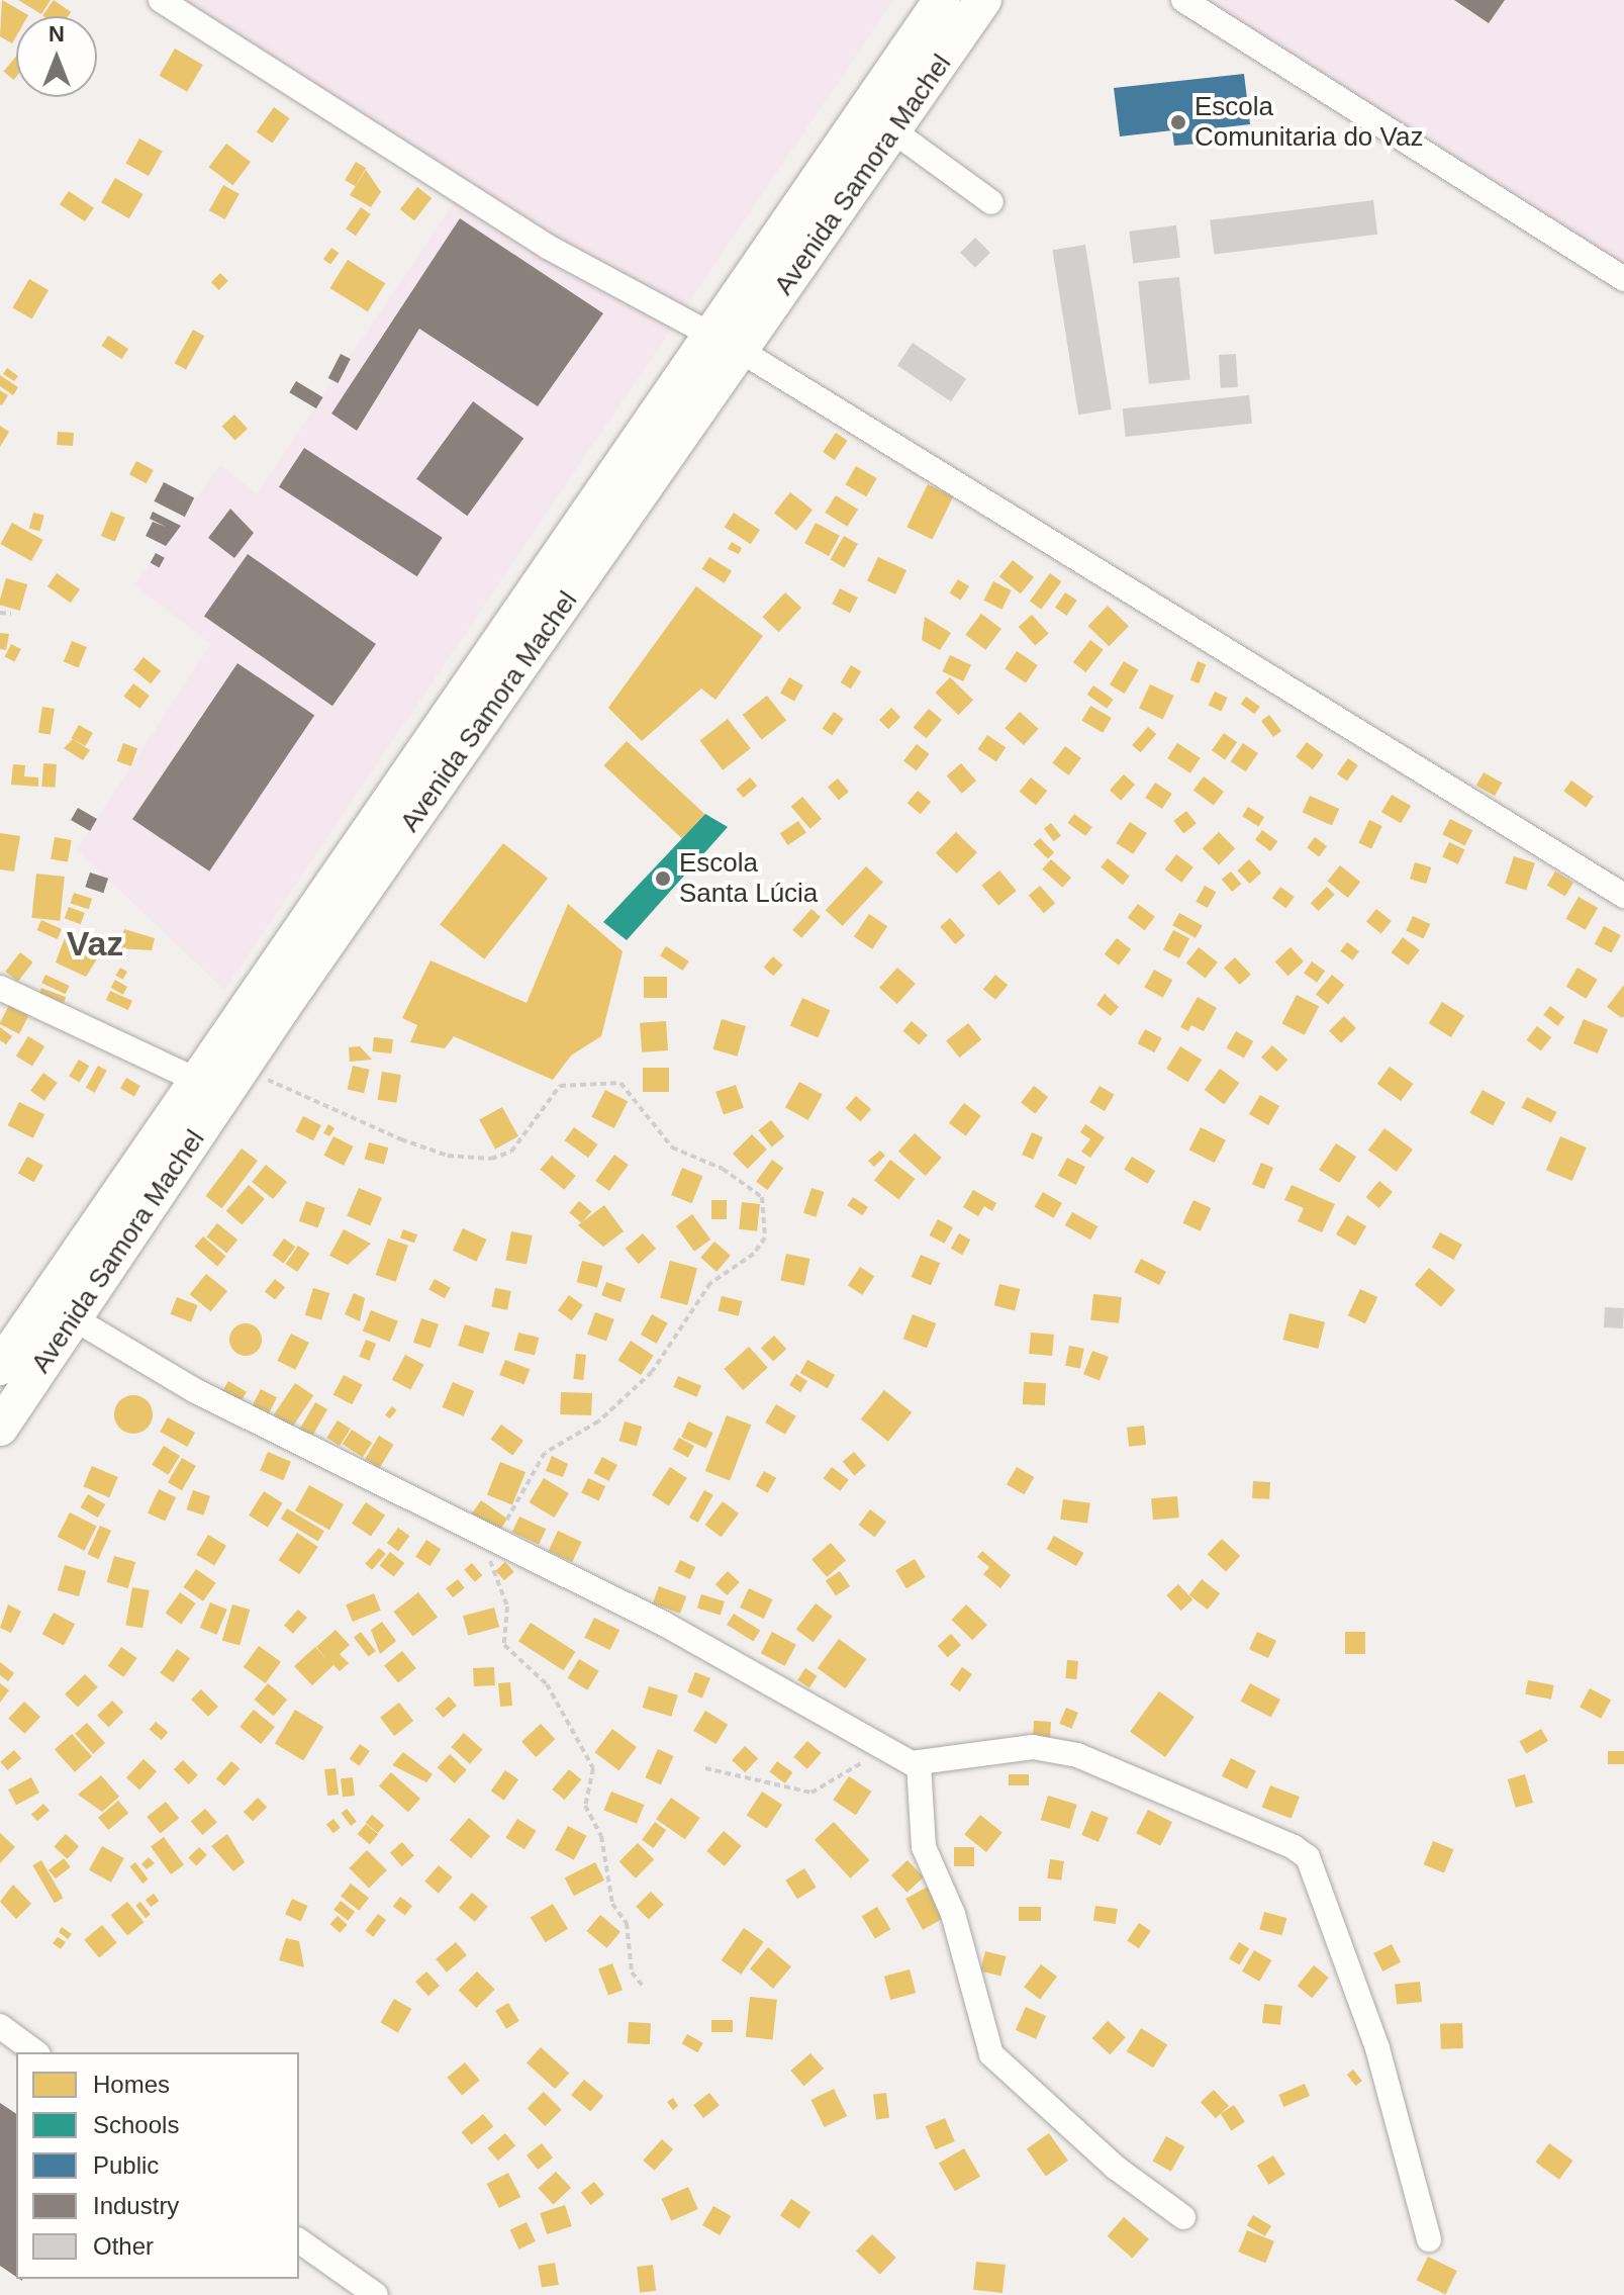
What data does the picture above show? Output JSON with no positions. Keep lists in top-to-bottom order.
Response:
{
  "streets": {
    "highway": ["Avenida Samora Machel"]
  },
  "districts": ["Vaz"],
  "places": ["Escola Comunitaria do Vaz", "Escola Santa Lúcia"],
  "legend": [
    "Homes",
    "Schools",
    "Public",
    "Industry",
    "Other"
  ],
  "north": "top"
}
